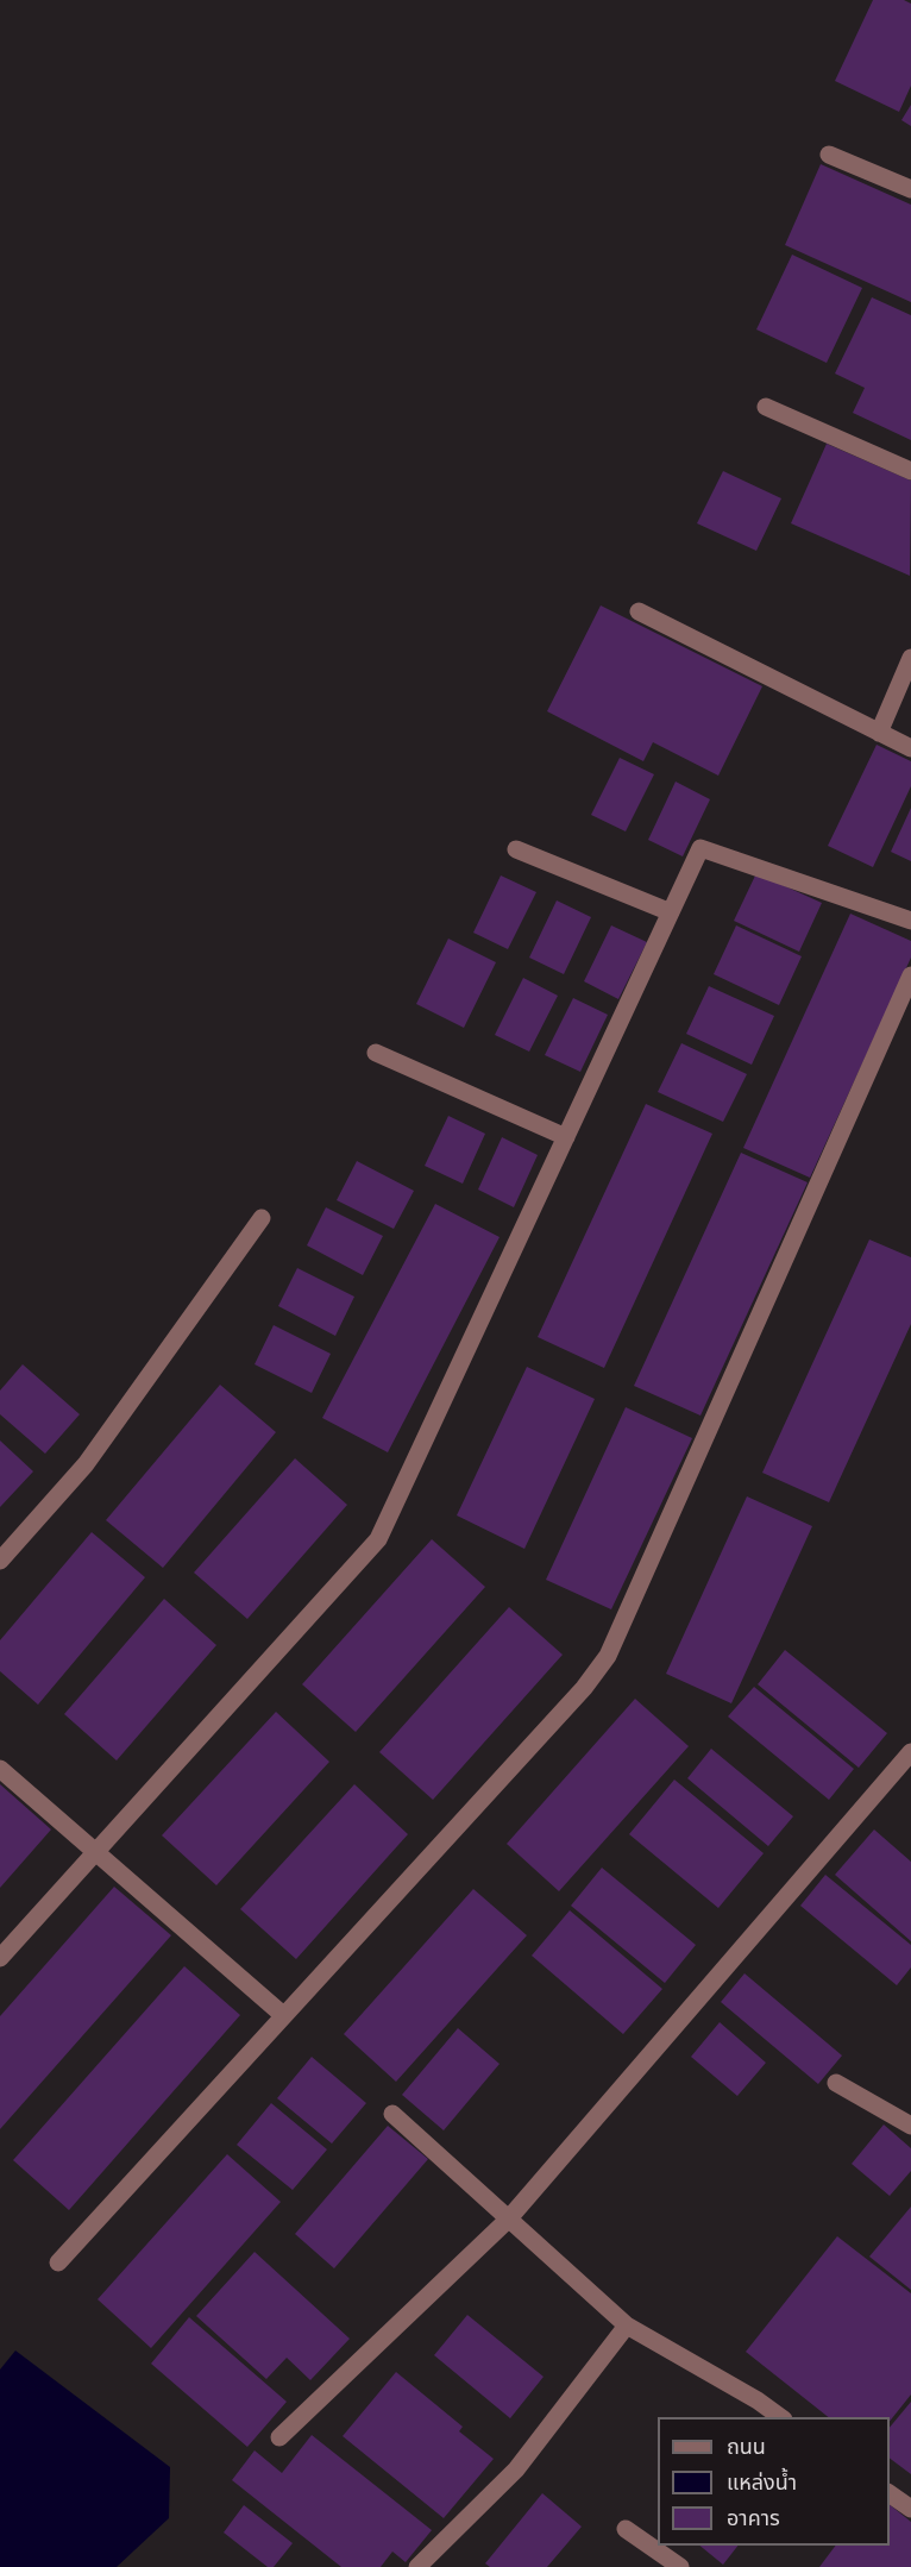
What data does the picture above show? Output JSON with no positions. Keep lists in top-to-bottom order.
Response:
{
  "legend": ["ถนน", "แหล่งน้ำ", "อาคาร"]
}
